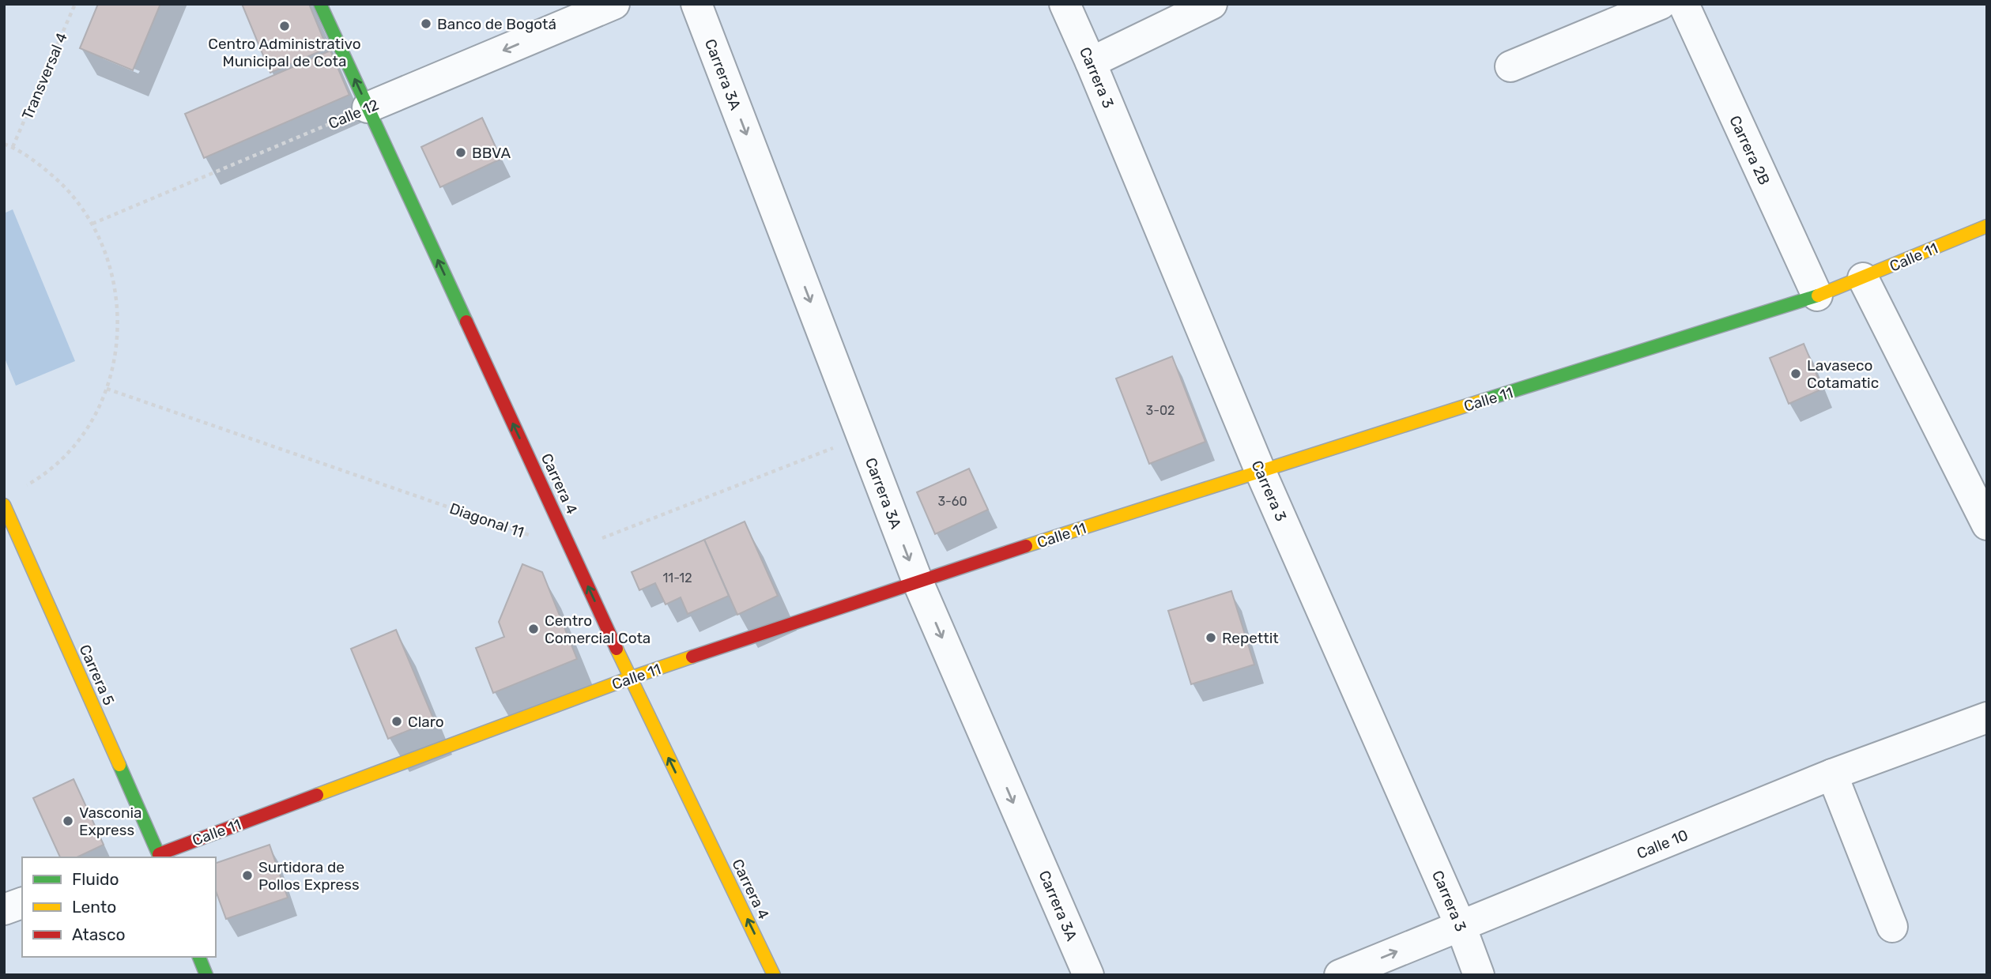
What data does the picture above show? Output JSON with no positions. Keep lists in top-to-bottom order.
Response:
{
  "streets": {
    "main road": ["Calle 11", "Carrera 4", "Carrera 5"],
    "street": [
      "Carrera 3A",
      "Carrera 3",
      "Calle 12",
      "Carrera 2B",
      "Calle 10"
    ],
    "path": ["Transversal 4", "Diagonal 11"]
  },
  "crossings": [
    ["Carrera 3A", "Calle 11"],
    ["Carrera 3", "Calle 11"],
    ["Carrera 3", "Calle 10"],
    ["Calle 12", "Carrera 4"],
    ["Carrera 2B", "Calle 11"],
    ["Calle 11", "Carrera 4"],
    ["Calle 11", "Carrera 5"],
    ["Carrera 4", "Diagonal 11"]
  ],
  "one_way": ["Carrera 3A", "Calle 12", "Carrera 4"],
  "places": [
    "Banco de Bogotá",
    "Centro Administrativo Municipal de Cota",
    "BBVA",
    "Lavaseco Cotamatic",
    "Centro Comercial Cota",
    "Repettit",
    "Claro",
    "Vasconia Express",
    "Surtidora de Pollos Express"
  ],
  "house_numbers": ["3-02", "3-60", "11-12"],
  "legend": ["Fluido", "Lento", "Atasco"]
}
